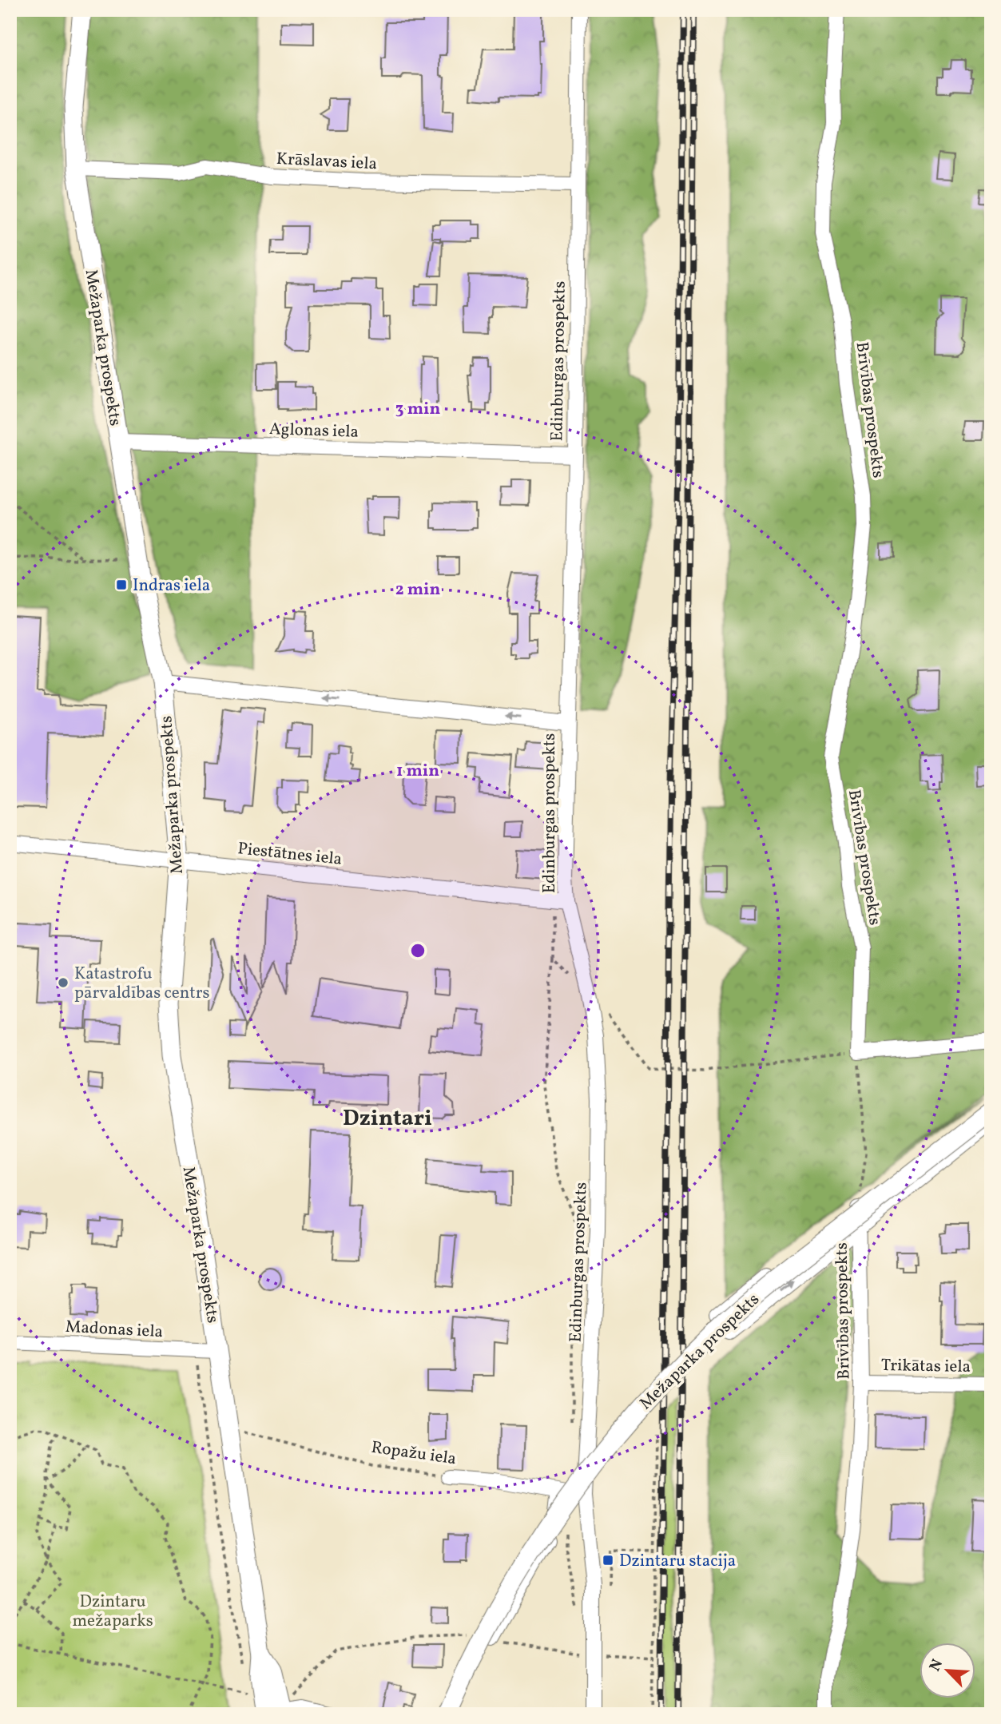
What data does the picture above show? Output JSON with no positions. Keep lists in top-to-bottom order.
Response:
{
  "streets": {
    "main road": ["Mežaparka prospekts"],
    "street": [
      "Krāslavas iela",
      "Edinburgas prospekts",
      "Brīvības prospekts",
      "Aglonas iela",
      "Piestātnes iela",
      "Madonas iela",
      "Trikātas iela",
      "Ropažu iela"
    ]
  },
  "crossings": [
    ["Krāslavas iela", "Mežaparka prospekts"],
    ["Krāslavas iela", "Edinburgas prospekts"],
    ["Mežaparka prospekts", "Aglonas iela"],
    ["Mežaparka prospekts", "Piestātnes iela"],
    ["Mežaparka prospekts", "Madonas iela"],
    ["Edinburgas prospekts", "Aglonas iela"],
    ["Edinburgas prospekts", "Piestātnes iela"],
    ["Edinburgas prospekts", "Ropažu iela"],
    ["Brīvības prospekts", "Trikātas iela"]
  ],
  "districts": ["Dzintari"],
  "parks": ["Dzintaru mežaparks"],
  "places": {
    "transit": ["Indras iela", "Dzintaru stacija"],
    "other": ["Katastrofu pārvaldības centrs"]
  },
  "north": "top left",
  "rings": ["3 min", "2 min", "1 min"]
}
